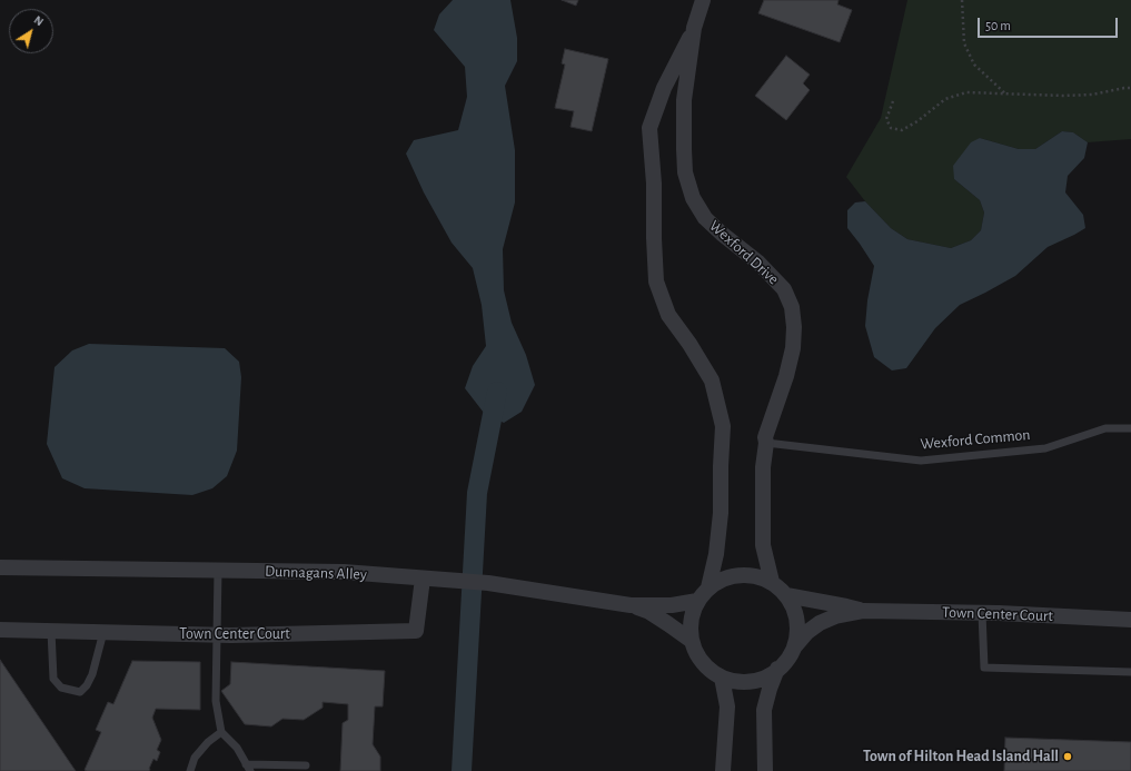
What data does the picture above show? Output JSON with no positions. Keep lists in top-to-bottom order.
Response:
{
  "streets": {
    "street": ["Wexford Drive", "Dunnagans Alley", "Town Center Court"],
    "lane": ["Wexford Common"]
  },
  "crossings": [
    ["Wexford Drive", "Wexford Common"],
    ["Dunnagans Alley", "Town Center Court"]
  ],
  "places": ["Town of Hilton Head Island Hall"],
  "scale_bar": "50 m",
  "north": "top right"
}
